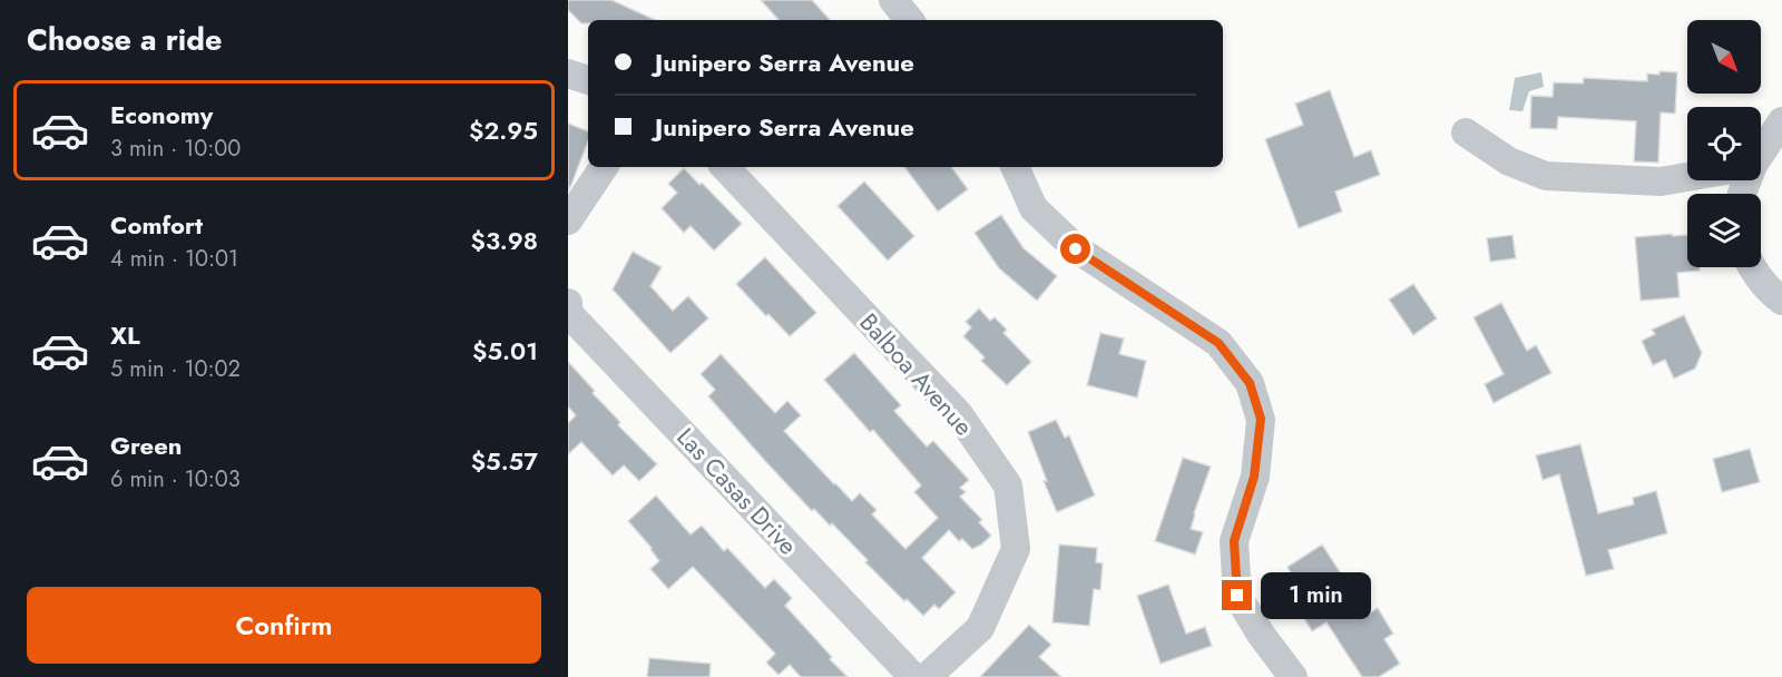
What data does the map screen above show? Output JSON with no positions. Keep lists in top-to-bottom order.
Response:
{
  "streets": {
    "street": ["Balboa Avenue", "Las Casas Drive"]
  },
  "north": "bottom right",
  "page": {
    "heading": "Choose a ride",
    "banner": ["Junipero Serra Avenue", "Junipero Serra Avenue"],
    "list": [
      {
        "name": "Economy",
        "note": "3 min · 10:00",
        "value": "$2.95"
      },
      {
        "name": "Comfort",
        "note": "4 min · 10:01",
        "value": "$3.98"
      },
      {
        "name": "XL",
        "note": "5 min · 10:02",
        "value": "$5.01"
      },
      {
        "name": "Green",
        "note": "6 min · 10:03",
        "value": "$5.57"
      }
    ],
    "bubble": "1 min",
    "buttons": "Confirm"
  }
}
